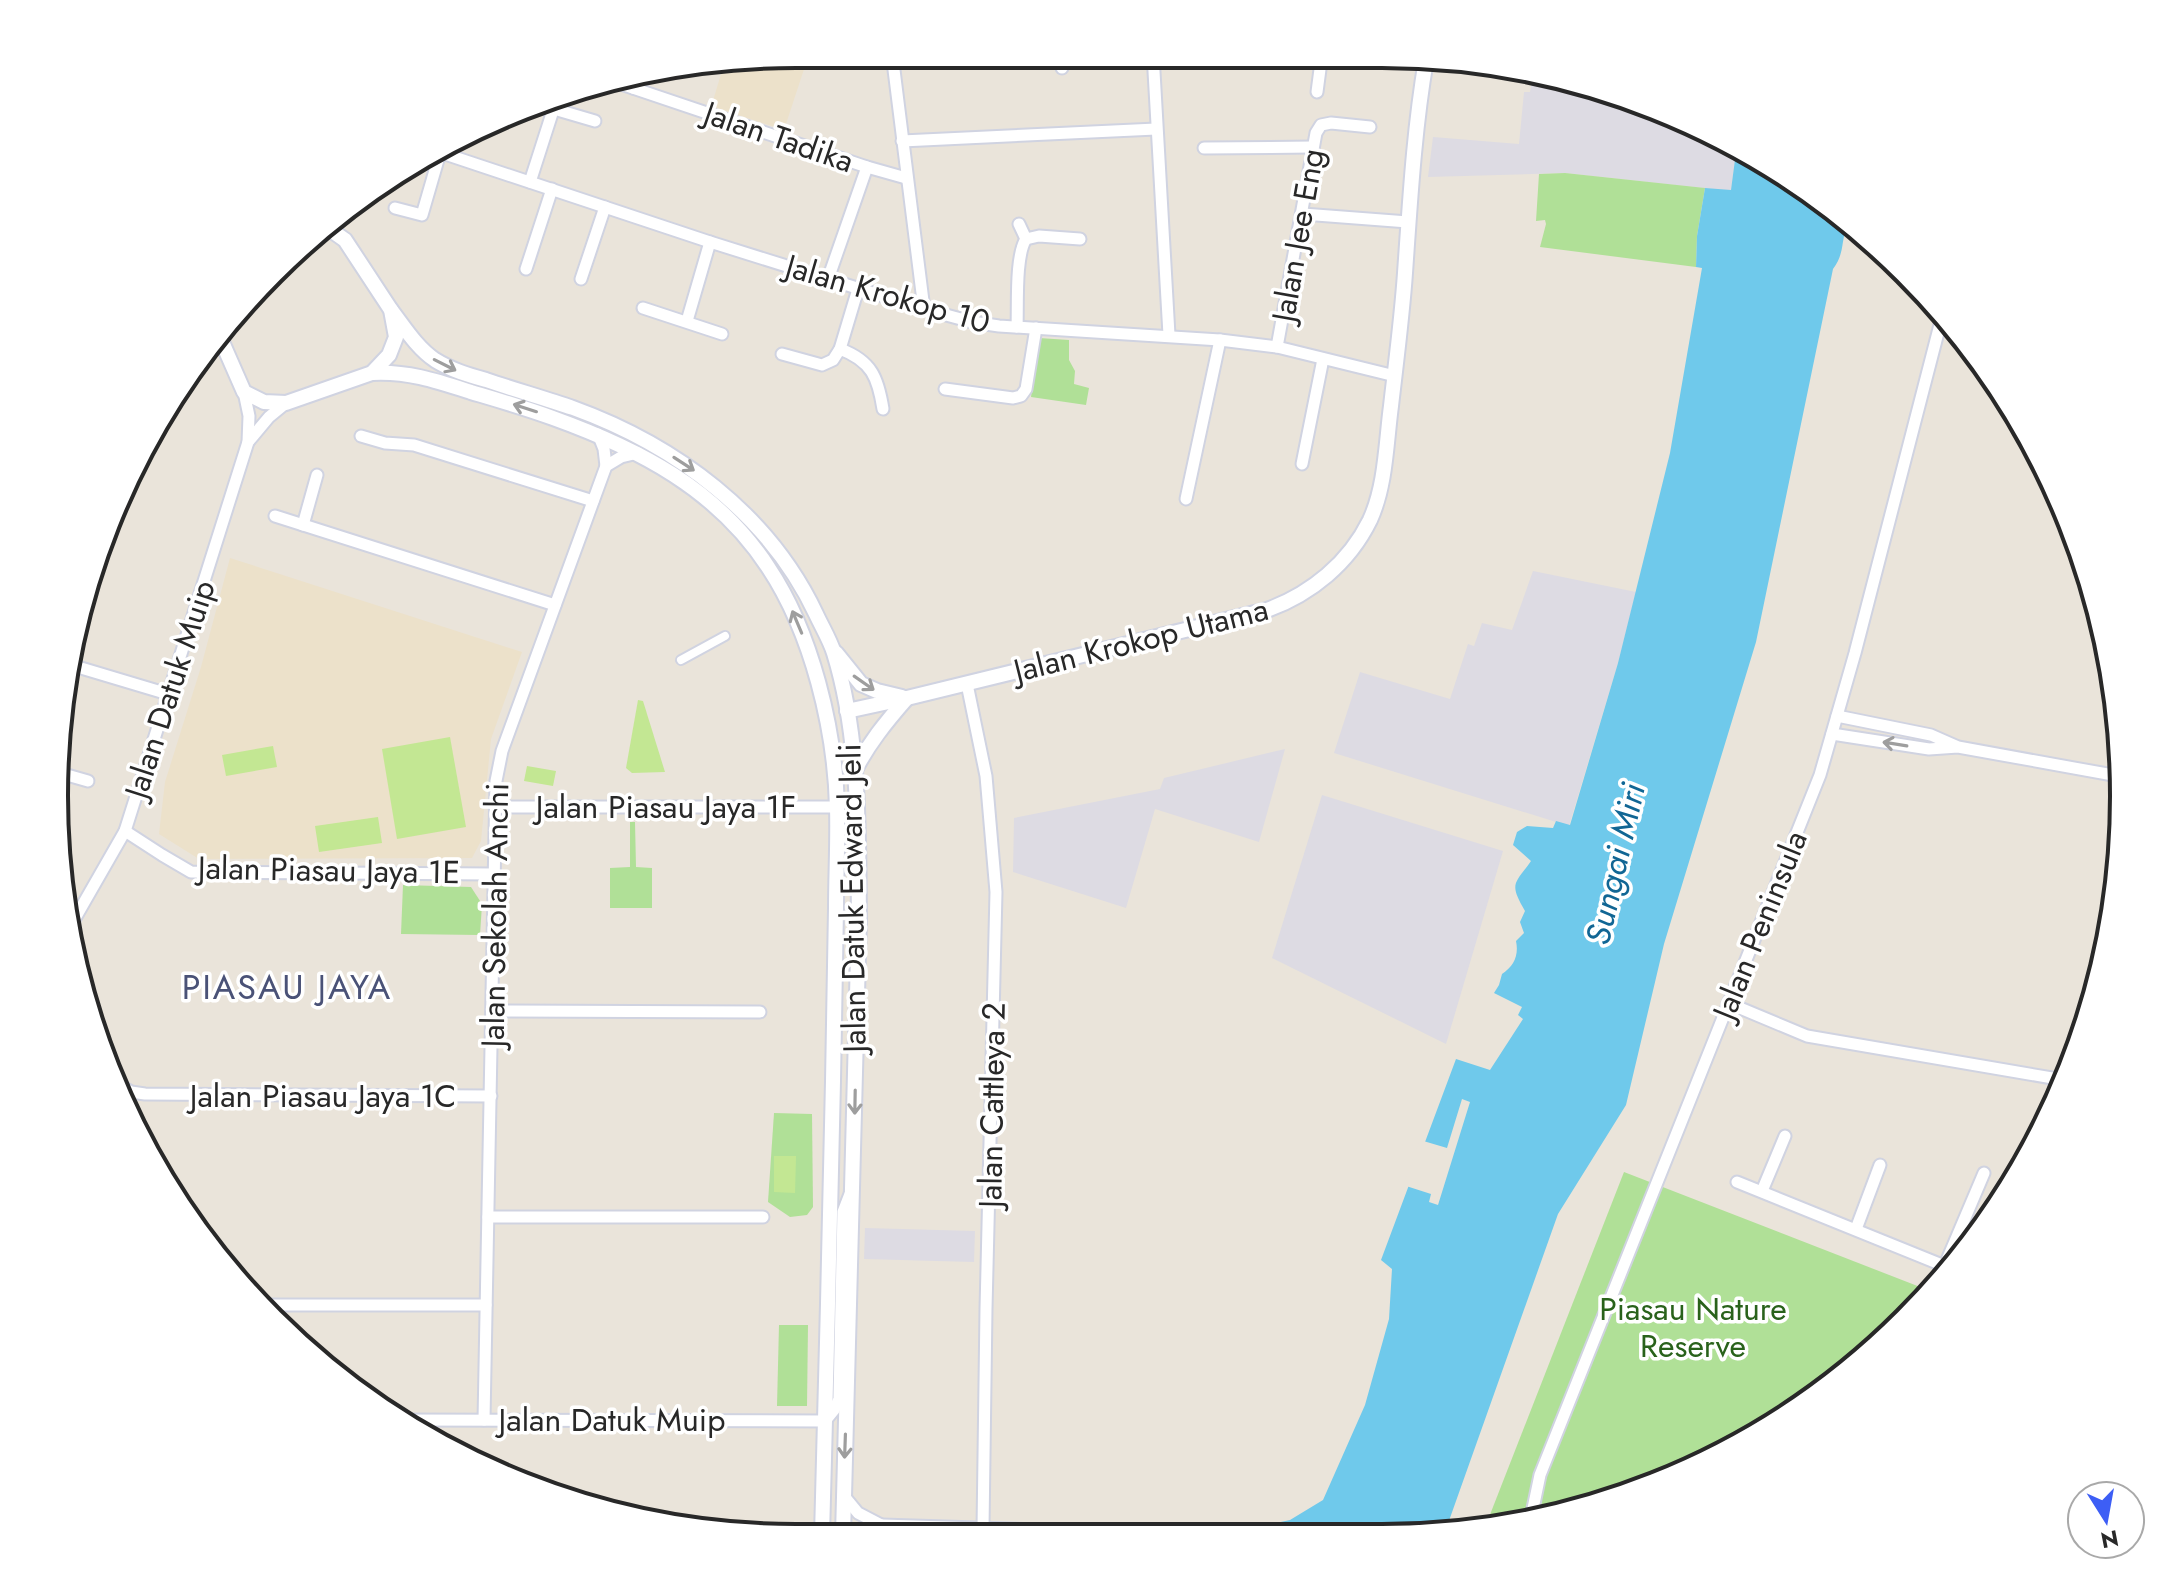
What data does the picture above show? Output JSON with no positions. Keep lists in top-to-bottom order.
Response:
{
  "streets": {
    "street": [
      "Jalan Tadika",
      "Jalan Jee Eng",
      "Jalan Krokop 10",
      "Jalan Krokop Utama",
      "Jalan Datuk Muip",
      "Jalan Piasau Jaya 1F",
      "Jalan Piasau Jaya 1E",
      "Jalan Datuk Edward Jeli",
      "Jalan Sekolah Anchi",
      "Jalan Peninsula",
      "Jalan Piasau Jaya 1C",
      "Jalan Cattleya 2"
    ]
  },
  "crossings": [
    ["Jalan Jee Eng", "Jalan Krokop 10"],
    ["Jalan Krokop 10", "Jalan Krokop Utama"],
    ["Jalan Krokop Utama", "Jalan Datuk Edward Jeli"],
    ["Jalan Krokop Utama", "Jalan Cattleya 2"],
    ["Jalan Datuk Muip", "Jalan Piasau Jaya 1E"],
    ["Jalan Datuk Muip", "Jalan Datuk Edward Jeli"],
    ["Jalan Datuk Muip", "Jalan Sekolah Anchi"],
    ["Jalan Piasau Jaya 1F", "Jalan Datuk Edward Jeli"],
    ["Jalan Piasau Jaya 1F", "Jalan Sekolah Anchi"],
    ["Jalan Piasau Jaya 1E", "Jalan Sekolah Anchi"],
    ["Jalan Sekolah Anchi", "Jalan Piasau Jaya 1C"]
  ],
  "districts": ["PIASAU JAYA"],
  "water": ["Sungai Miri"],
  "parks": ["Piasau Nature Reserve"],
  "north": "bottom"
}
